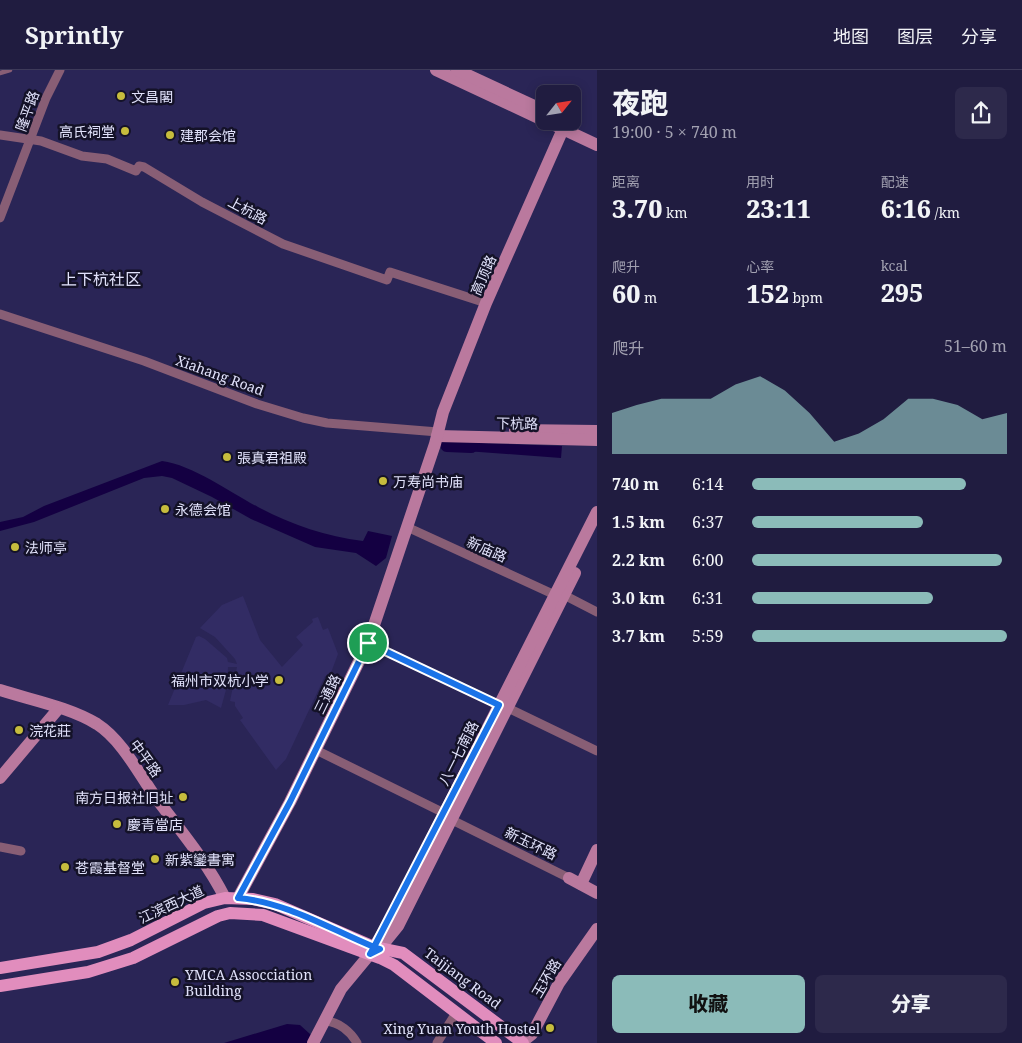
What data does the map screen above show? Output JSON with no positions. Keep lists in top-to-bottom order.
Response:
{
  "streets": {
    "main road": ["江滨西大道", "Taijiang Road"],
    "street": [
      "隆平路",
      "上杭路",
      "高顶路",
      "Xiahang Road",
      "下杭路",
      "新庙路",
      "三通路",
      "八一七南路",
      "中平路",
      "新玉环路",
      "玉环路"
    ]
  },
  "crossings": [
    ["隆平路", "上杭路"],
    ["上杭路", "高顶路"],
    ["高顶路", "Xiahang Road"],
    ["高顶路", "下杭路"],
    ["高顶路", "三通路"],
    ["Xiahang Road", "下杭路"],
    ["Xiahang Road", "三通路"],
    ["下杭路", "三通路"],
    ["新庙路", "三通路"],
    ["新庙路", "八一七南路"],
    ["三通路", "新玉环路"],
    ["三通路", "江滨西大道"],
    ["八一七南路", "新玉环路"],
    ["八一七南路", "江滨西大道"],
    ["八一七南路", "Taijiang Road"],
    ["中平路", "江滨西大道"],
    ["江滨西大道", "Taijiang Road"],
    ["Taijiang Road", "玉环路"]
  ],
  "districts": ["上下杭社区"],
  "places": [
    "文昌閣",
    "高氏祠堂",
    "建郡会馆",
    "張真君祖殿",
    "万寿尚书庙",
    "永德会馆",
    "法师亭",
    "福州市双杭小学",
    "浣花莊",
    "南方日报社旧址",
    "慶青當店",
    "新紫鑾書寓",
    "苍霞基督堂",
    "YMCA Assocciation Building",
    "Xing Yuan Youth Hostel"
  ],
  "north": "top right",
  "page": {
    "header": "Sprintly",
    "nav": ["地图", "图层", "分享"],
    "heading": ["夜跑", "19:00 · 5 × 740 m"],
    "stats": [
      ["距离", "3.70 km"],
      ["用时", "23:11"],
      ["配速", "6:16 /km"],
      ["爬升", "60 m"],
      ["心率", "152 bpm"],
      ["kcal", "295"]
    ],
    "chart": ["爬升", "51–60 m"],
    "list": [
      {
        "name": "740 m",
        "note": "6:14"
      },
      {
        "name": "1.5 km",
        "note": "6:37"
      },
      {
        "name": "2.2 km",
        "note": "6:00"
      },
      {
        "name": "3.0 km",
        "note": "6:31"
      },
      {
        "name": "3.7 km",
        "note": "5:59"
      }
    ],
    "buttons": ["收藏", "分享"]
  }
}
